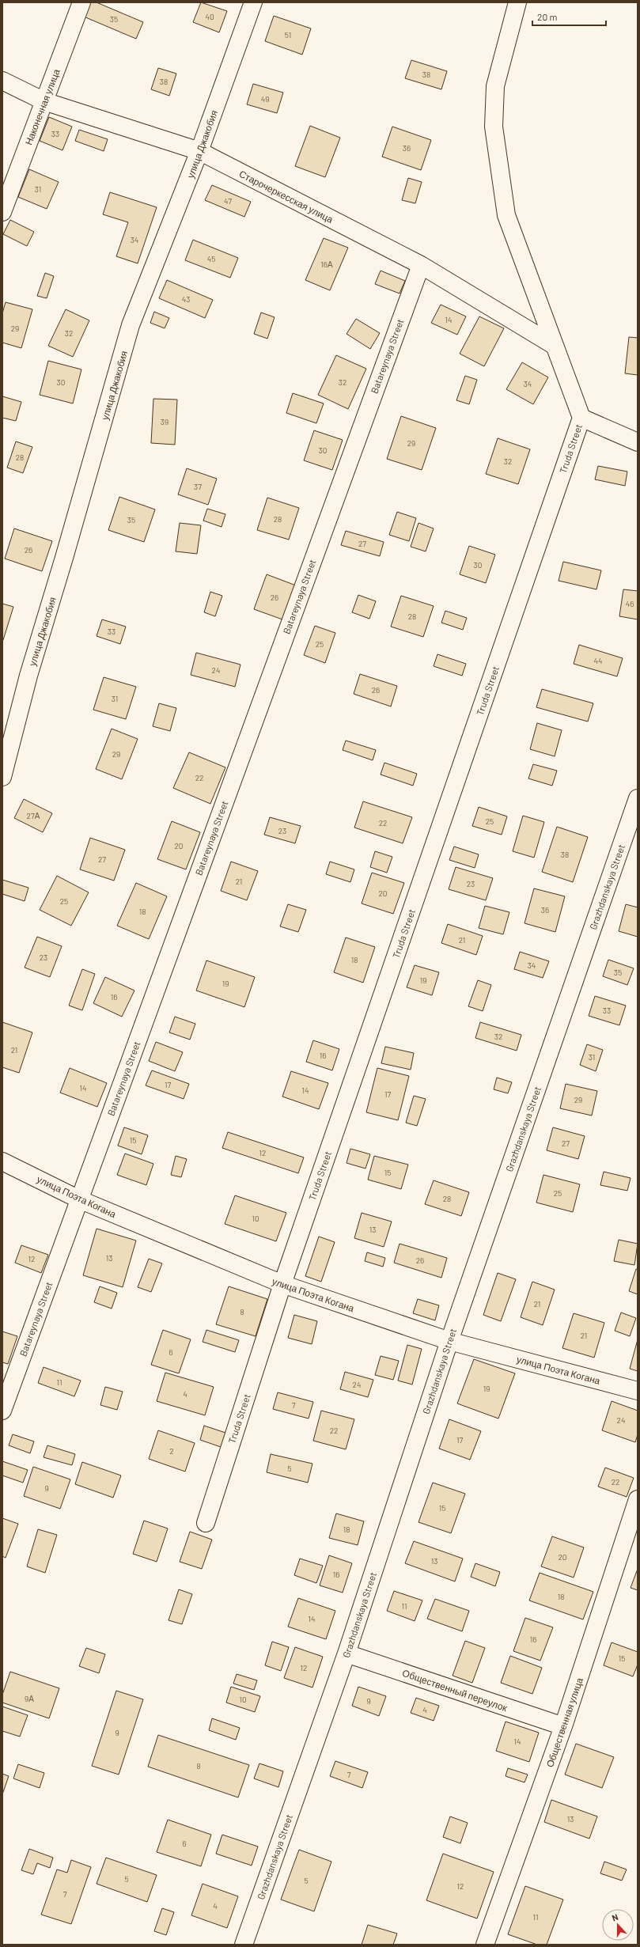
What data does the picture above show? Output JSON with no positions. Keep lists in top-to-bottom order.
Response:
{
  "streets": {
    "street": [
      "Наконечная улица",
      "улица Джакобия",
      "Старочеркесская улица",
      "Batareynaya Street",
      "Truda Street",
      "Grazhdanskaya Street",
      "улица Поэта Когана",
      "Общественный переулок",
      "Общественная улица"
    ]
  },
  "crossings": [
    ["Наконечная улица", "Старочеркесская улица"],
    ["улица Джакобия", "Старочеркесская улица"],
    ["Старочеркесская улица", "Batareynaya Street"],
    ["Старочеркесская улица", "Truda Street"],
    ["Batareynaya Street", "улица Поэта Когана"],
    ["Truda Street", "улица Поэта Когана"],
    ["Grazhdanskaya Street", "улица Поэта Когана"],
    ["Grazhdanskaya Street", "Общественный переулок"],
    ["Общественный переулок", "Общественная улица"]
  ],
  "house_numbers": [
    "40",
    "35",
    "51",
    "38",
    "38",
    "49",
    "33",
    "36",
    "31",
    "47",
    "34",
    "45",
    "16А",
    "43",
    "14",
    "29",
    "32",
    "30",
    "32",
    "34",
    "39",
    "29",
    "30",
    "28",
    "32",
    "37",
    "28",
    "35",
    "27",
    "26",
    "30",
    "26",
    "46",
    "28",
    "33",
    "25",
    "44",
    "24",
    "26",
    "31",
    "29",
    "22",
    "27А",
    "25",
    "22",
    "23",
    "20",
    "38",
    "27",
    "21",
    "23",
    "20",
    "25",
    "36",
    "18",
    "21",
    "23",
    "18",
    "34",
    "35",
    "19",
    "19",
    "16",
    "33",
    "32",
    "21",
    "16",
    "31",
    "17",
    "14",
    "14",
    "17",
    "29",
    "15",
    "27",
    "12",
    "15",
    "25",
    "28",
    "10",
    "13",
    "13",
    "12",
    "26",
    "21",
    "8",
    "21",
    "6",
    "11",
    "24",
    "19",
    "4",
    "7",
    "24",
    "22",
    "17",
    "2",
    "5",
    "22",
    "9",
    "15",
    "18",
    "20",
    "13",
    "16",
    "18",
    "11",
    "14",
    "16",
    "15",
    "12",
    "9А",
    "10",
    "9",
    "4",
    "9",
    "14",
    "8",
    "7",
    "13",
    "6",
    "5",
    "5",
    "12",
    "7",
    "4",
    "11"
  ],
  "scale_bar": "20 m",
  "north": "top"
}
